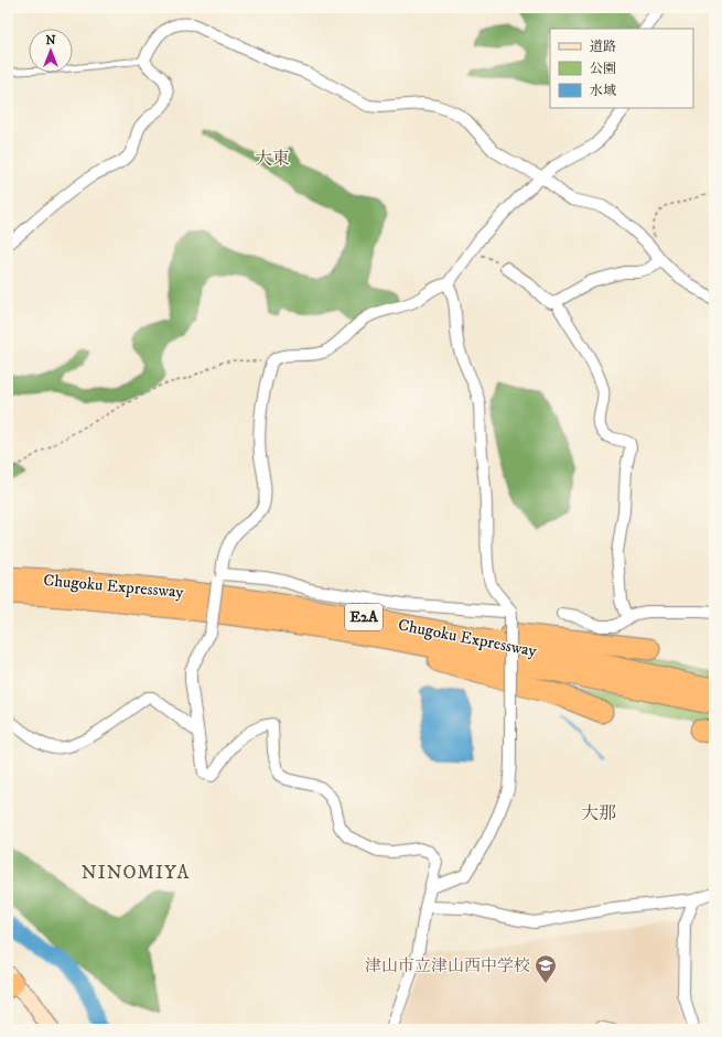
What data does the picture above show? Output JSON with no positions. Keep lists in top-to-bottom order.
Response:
{
  "streets": {
    "highway": ["Chugoku Expressway", "E2A"]
  },
  "districts": ["大東", "大那", "NINOMIYA"],
  "places": {
    "school or university": ["津山市立津山西中学校"]
  },
  "legend": ["道路", "公園", "水域"],
  "north": "top"
}
